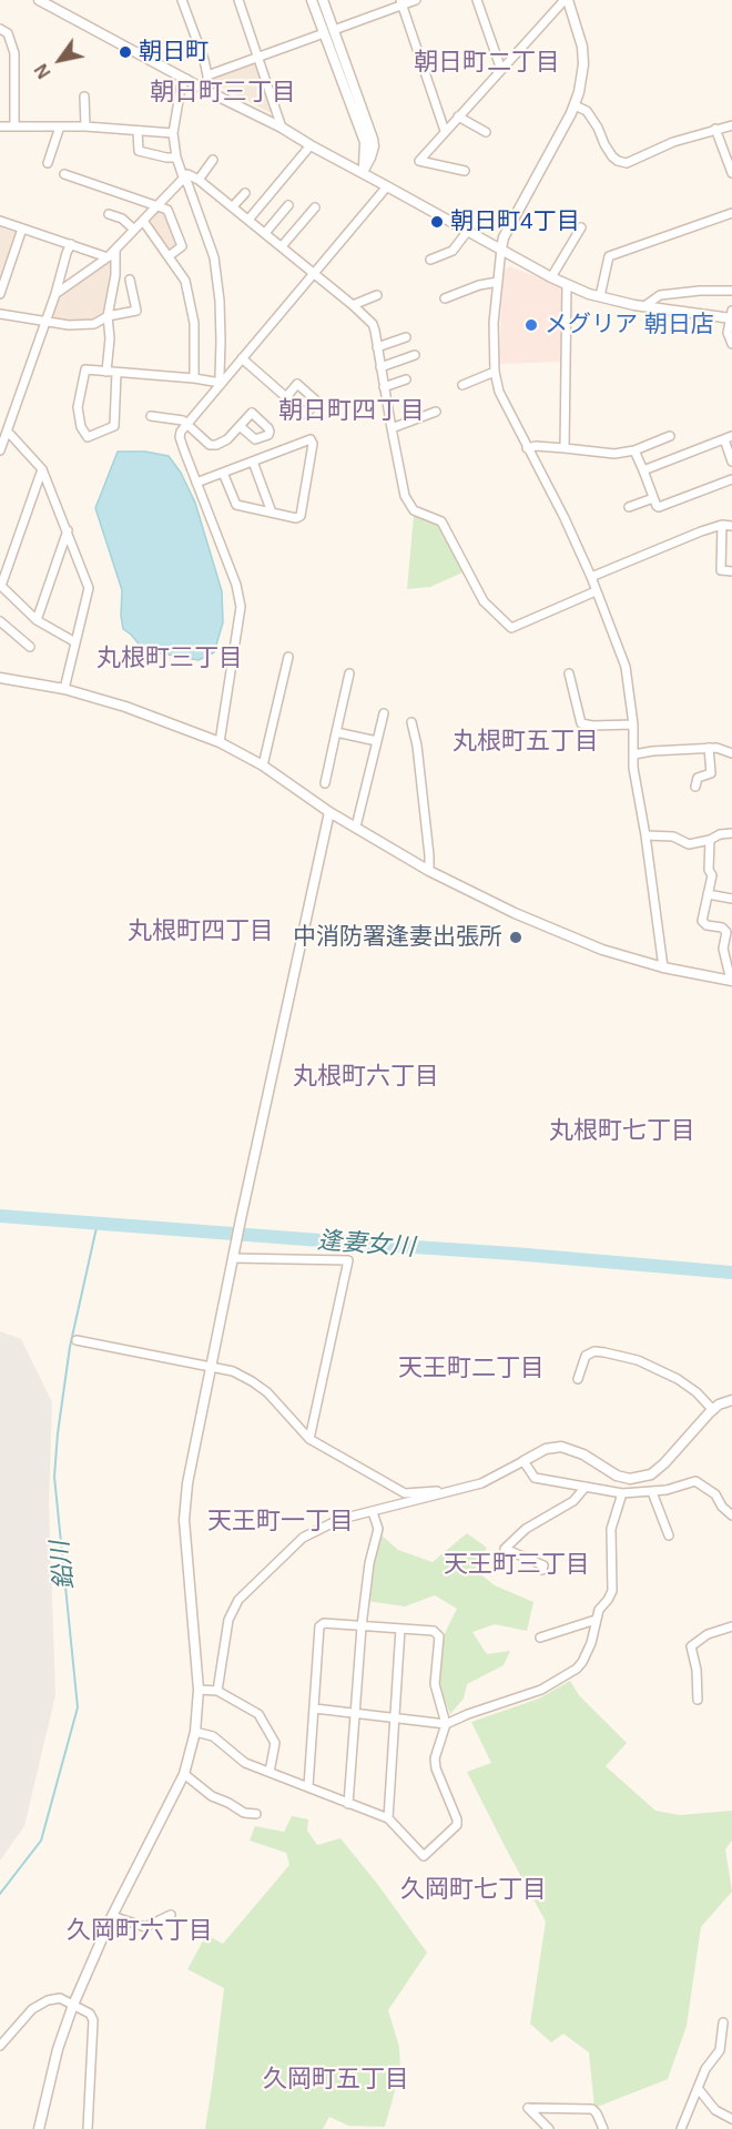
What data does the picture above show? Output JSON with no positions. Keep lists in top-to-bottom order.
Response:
{
  "districts": [
    "朝日町二丁目",
    "朝日町三丁目",
    "朝日町四丁目",
    "丸根町三丁目",
    "丸根町五丁目",
    "丸根町四丁目",
    "丸根町六丁目",
    "丸根町七丁目",
    "天王町二丁目",
    "天王町一丁目",
    "天王町三丁目",
    "久岡町七丁目",
    "久岡町六丁目",
    "久岡町五丁目"
  ],
  "water": ["逢妻女川", "鉛川"],
  "places": [
    "朝日町",
    "朝日町4丁目",
    "メグリア 朝日店",
    "中消防署逢妻出張所"
  ],
  "north": "bottom left"
}
